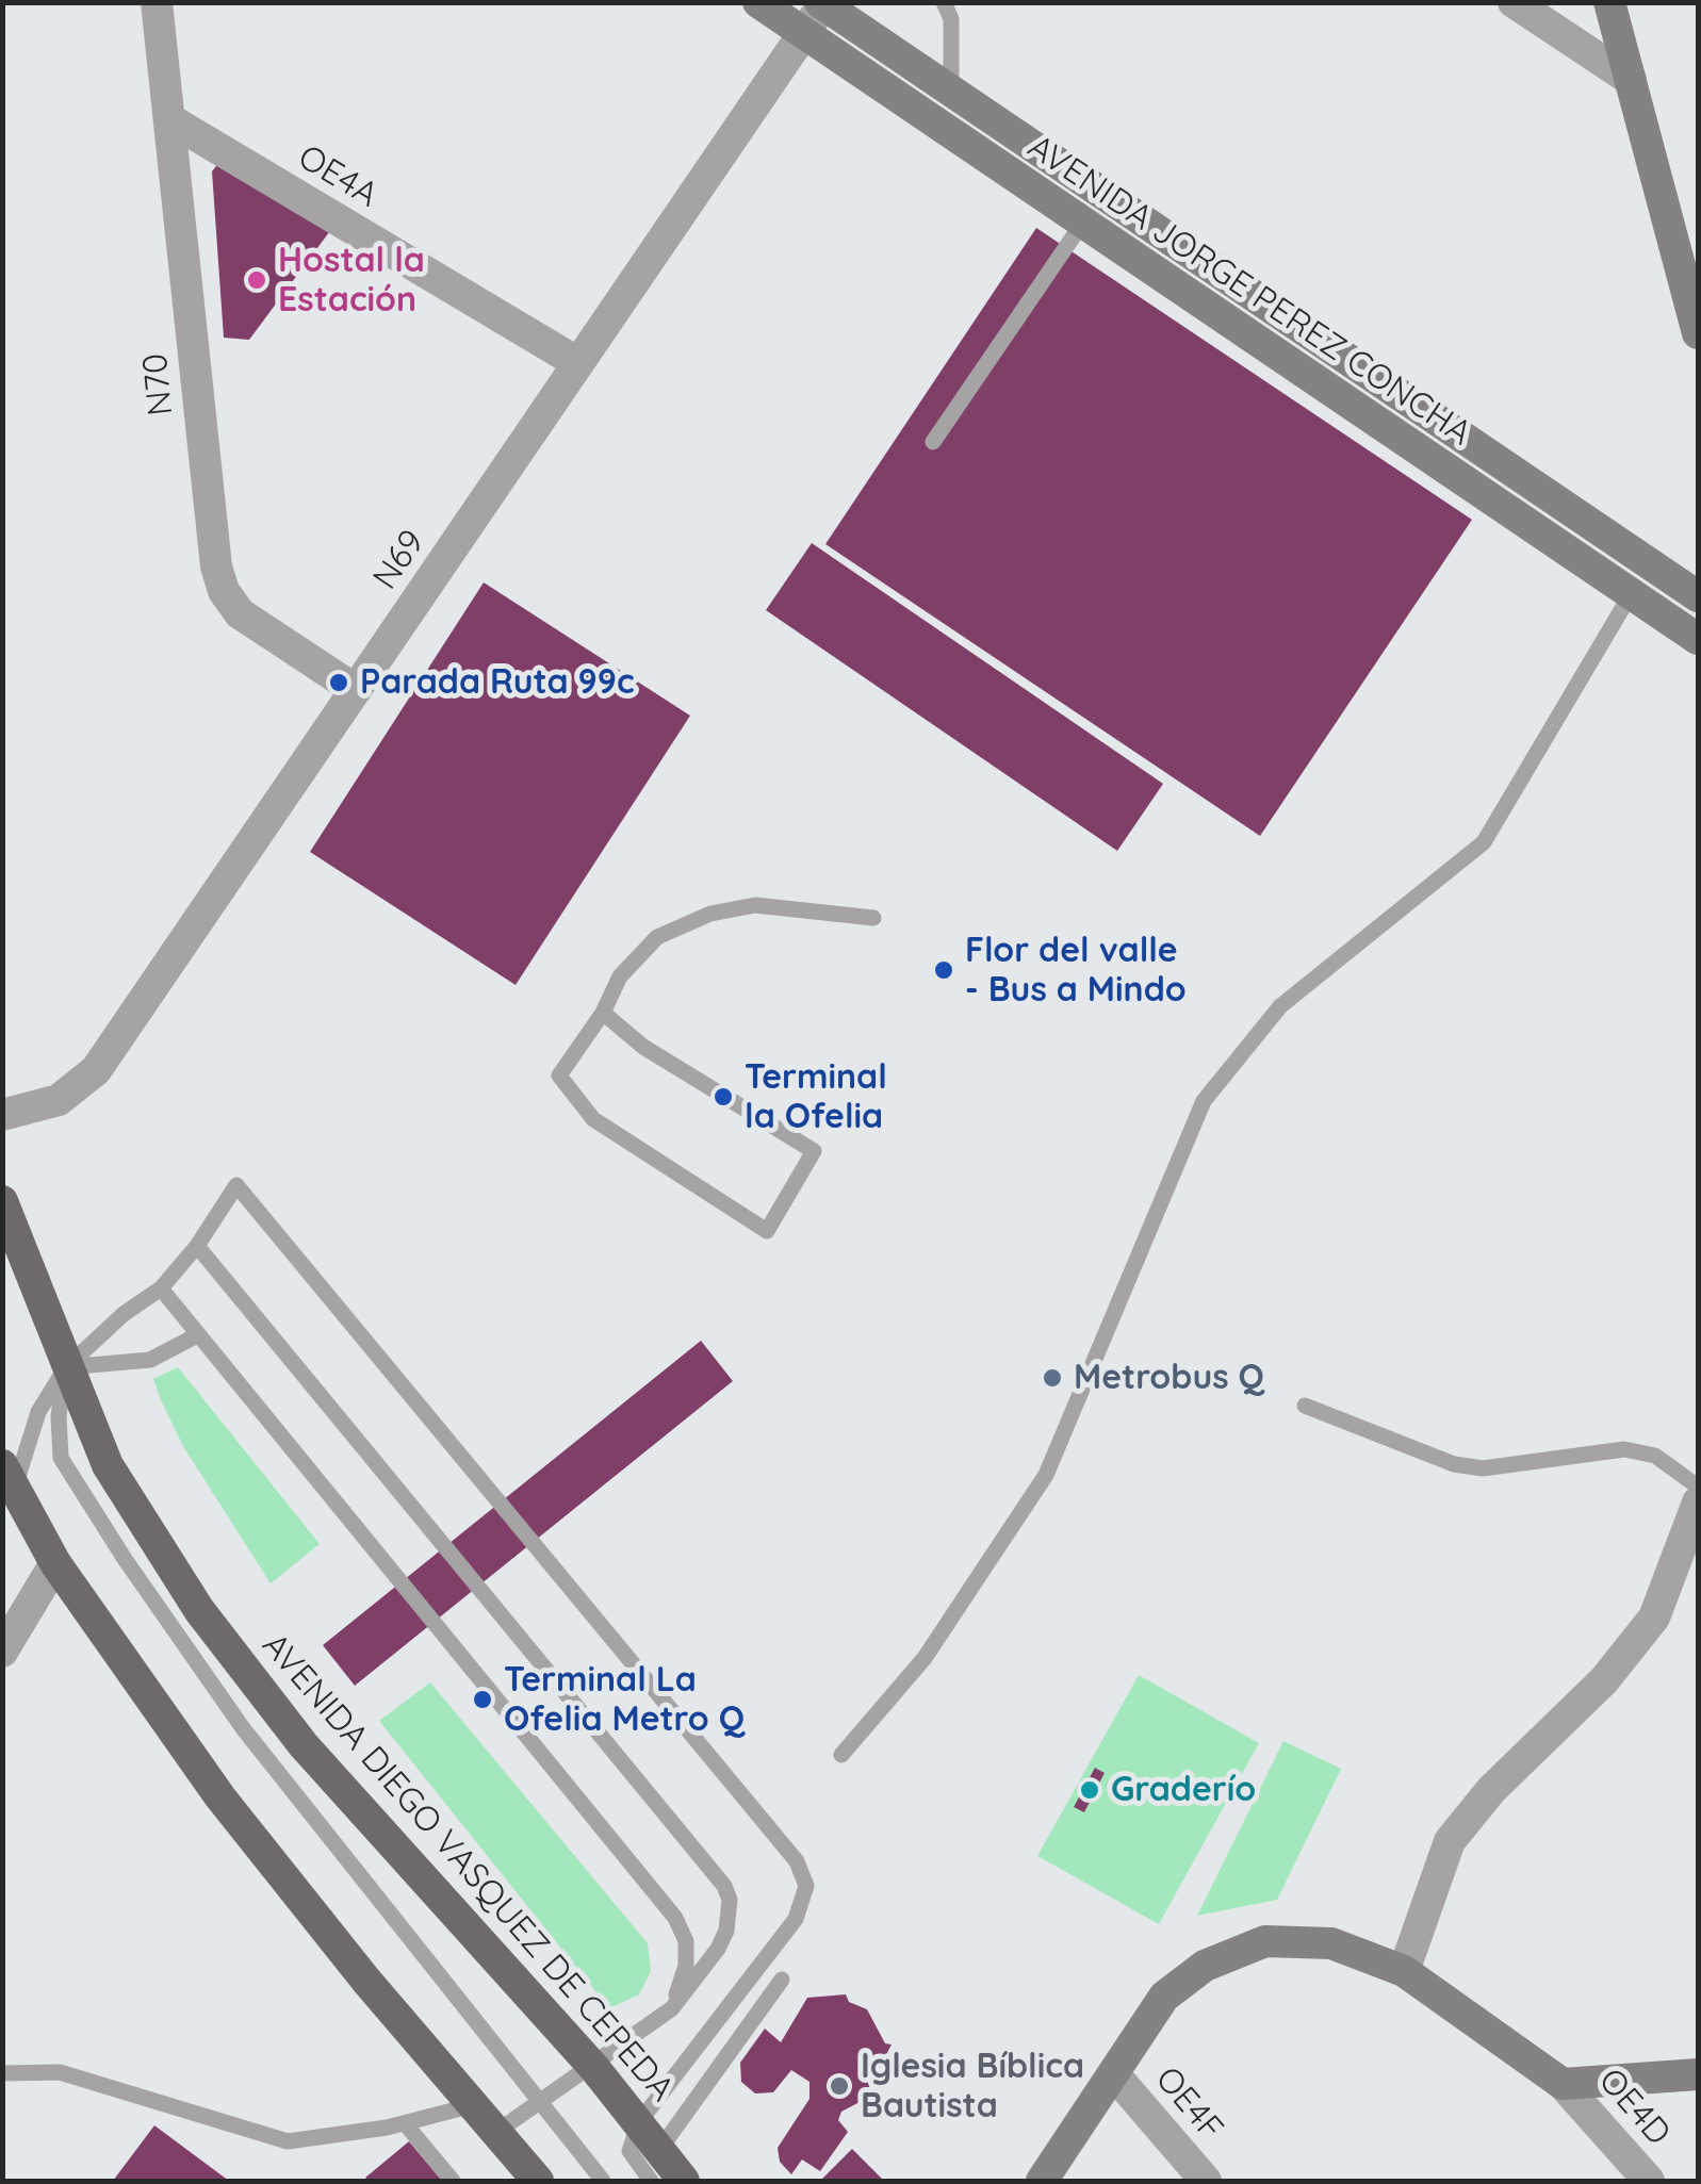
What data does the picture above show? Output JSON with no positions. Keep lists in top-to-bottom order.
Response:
{
  "streets": {
    "main road": ["AVENIDA DIEGO VASQUEZ DE CEPEDA"],
    "street": [
      "OE4A",
      "AVENIDA JORGE PEREZ CONCHA",
      "N70",
      "N69",
      "OE4F",
      "OE4D"
    ]
  },
  "crossings": [
    ["OE4A", "N70"],
    ["OE4A", "N69"],
    ["AVENIDA JORGE PEREZ CONCHA", "N69"],
    ["N70", "N69"]
  ],
  "places": [
    "Hostal la Estación",
    "Parada Ruta 99c",
    "Flor del valle - Bus a Mindo",
    "Terminal la Ofelia",
    "Metrobus Q",
    "Terminal La Ofelia Metro Q",
    "Graderío",
    "Iglesia Bíblica Bautista"
  ]
}
